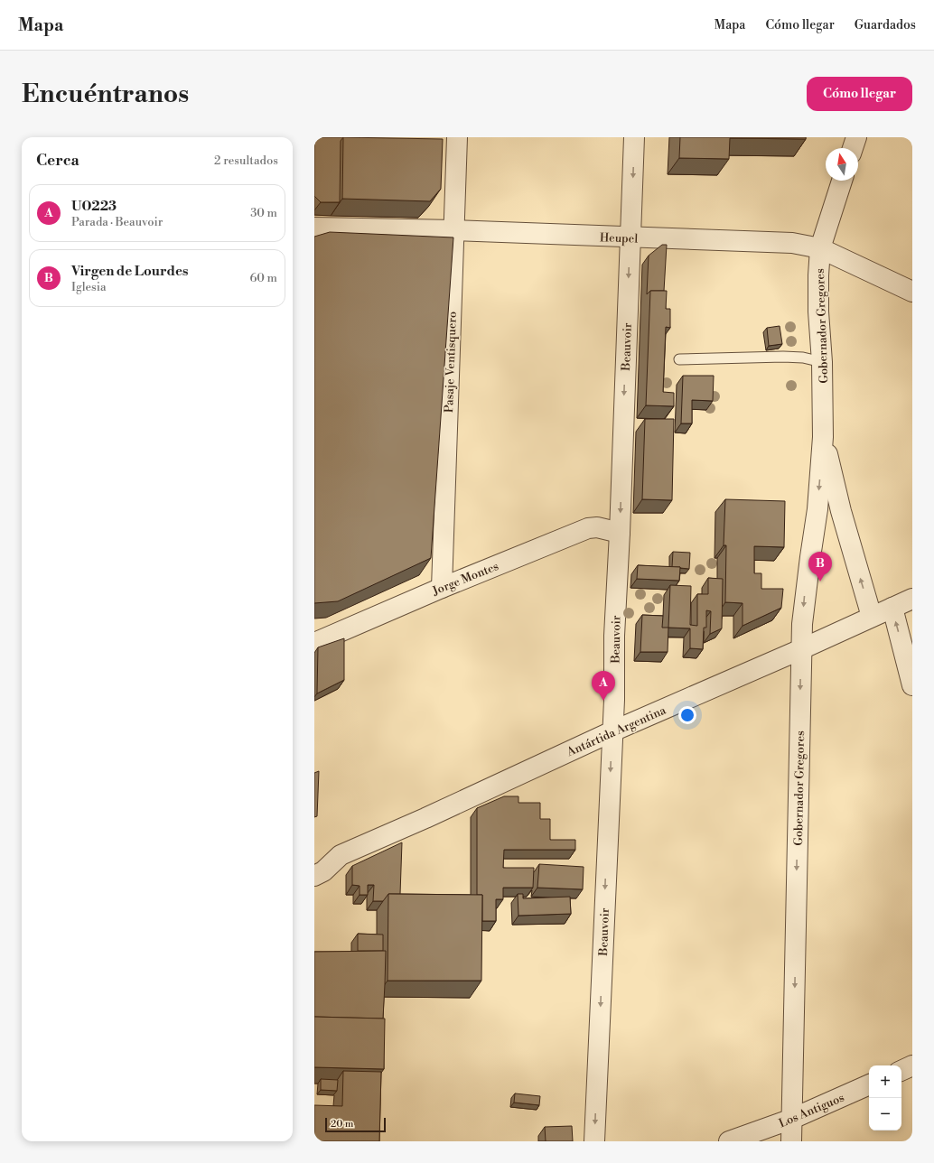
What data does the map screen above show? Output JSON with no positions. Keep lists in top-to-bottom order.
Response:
{
  "streets": {
    "street": [
      "Heupel",
      "Gobernador Gregores",
      "Beauvoir",
      "Pasaje Ventisquero",
      "Jorge Montes",
      "Antártida Argentina",
      "Los Antiguos"
    ]
  },
  "crossings": [
    ["Heupel", "Gobernador Gregores"],
    ["Heupel", "Beauvoir"],
    ["Heupel", "Pasaje Ventisquero"],
    ["Gobernador Gregores", "Antártida Argentina"],
    ["Gobernador Gregores", "Los Antiguos"],
    ["Beauvoir", "Jorge Montes"],
    ["Beauvoir", "Antártida Argentina"],
    ["Pasaje Ventisquero", "Jorge Montes"]
  ],
  "one_way": ["Beauvoir"],
  "scale_bar": "20 m",
  "north": "top",
  "page": {
    "header": "Mapa",
    "nav": ["Mapa", "Cómo llegar", "Guardados"],
    "buttons": "Cómo llegar",
    "title": "Encuéntranos",
    "heading": ["Cerca", "2 resultados"],
    "list": [
      {
        "mark": "A",
        "name": "U0223",
        "note": "Parada · Beauvoir",
        "value": "30 m"
      },
      {
        "mark": "B",
        "name": "Virgen de Lourdes",
        "note": "Iglesia",
        "value": "60 m"
      }
    ],
    "pins": ["B", "A"],
    "map_buttons": ["+", "−"],
    "scale": "20 m"
  }
}
